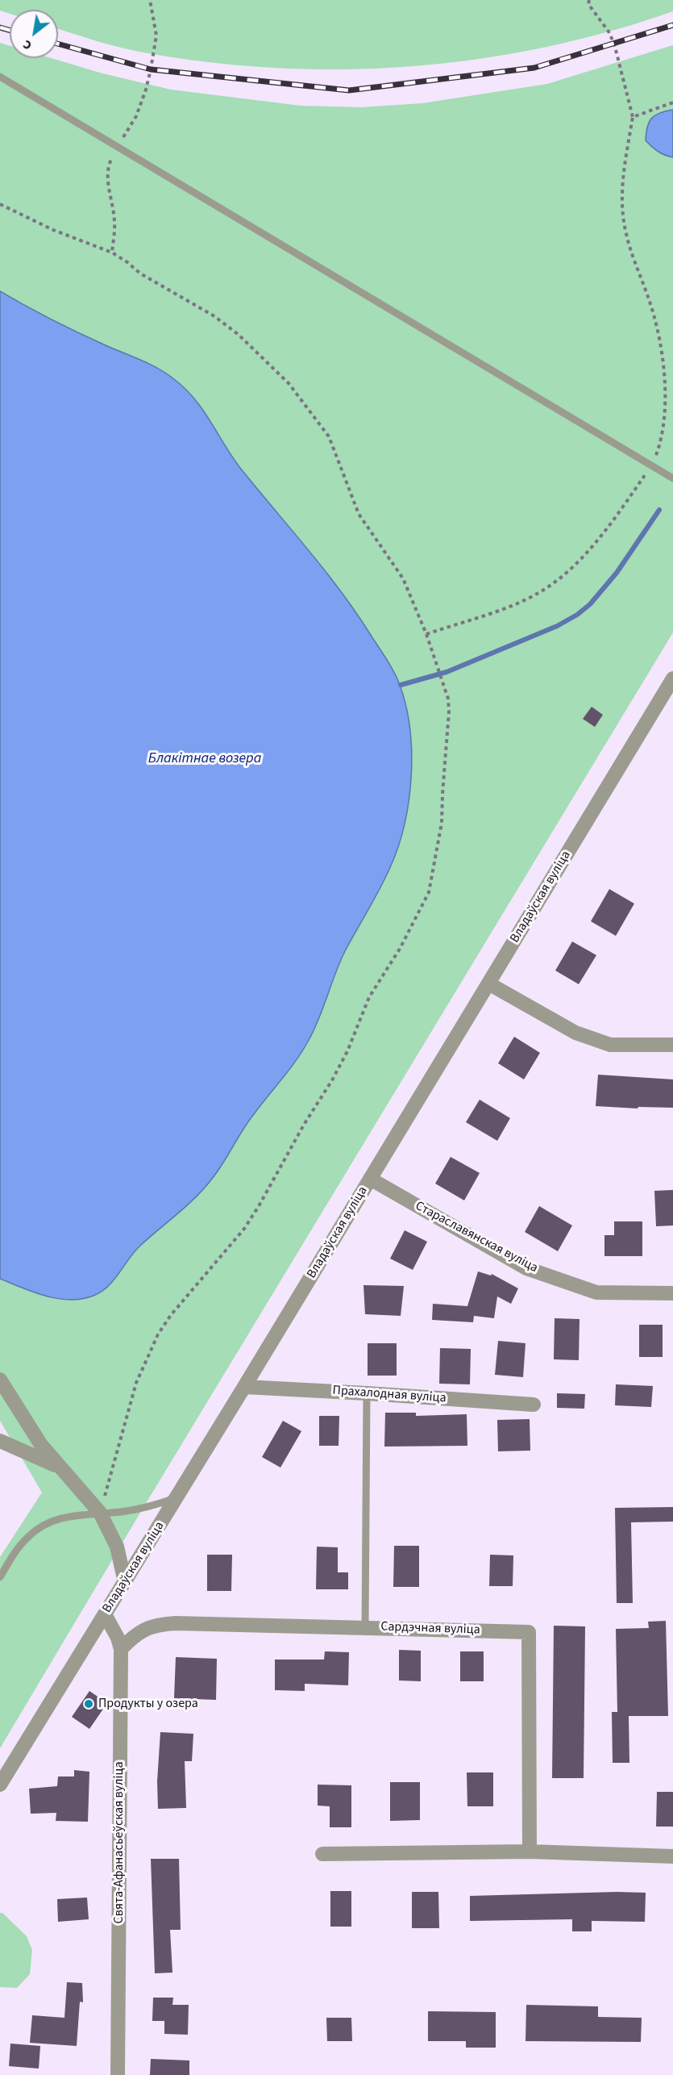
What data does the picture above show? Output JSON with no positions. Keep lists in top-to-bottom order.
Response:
{
  "streets": {
    "street": [
      "Владаўская вуліца",
      "Стараславянская вуліца",
      "Прахалодная вуліца",
      "Сардэчная вуліца",
      "Свята-Афанасьеўская вуліца"
    ]
  },
  "crossings": [
    ["Владаўская вуліца", "Стараславянская вуліца"],
    ["Владаўская вуліца", "Прахалодная вуліца"],
    ["Владаўская вуліца", "Свята-Афанасьеўская вуліца"],
    ["Сардэчная вуліца", "Свята-Афанасьеўская вуліца"]
  ],
  "water": ["Блакітнае возера"],
  "places": ["Продукты у озера"],
  "north": "bottom left"
}
